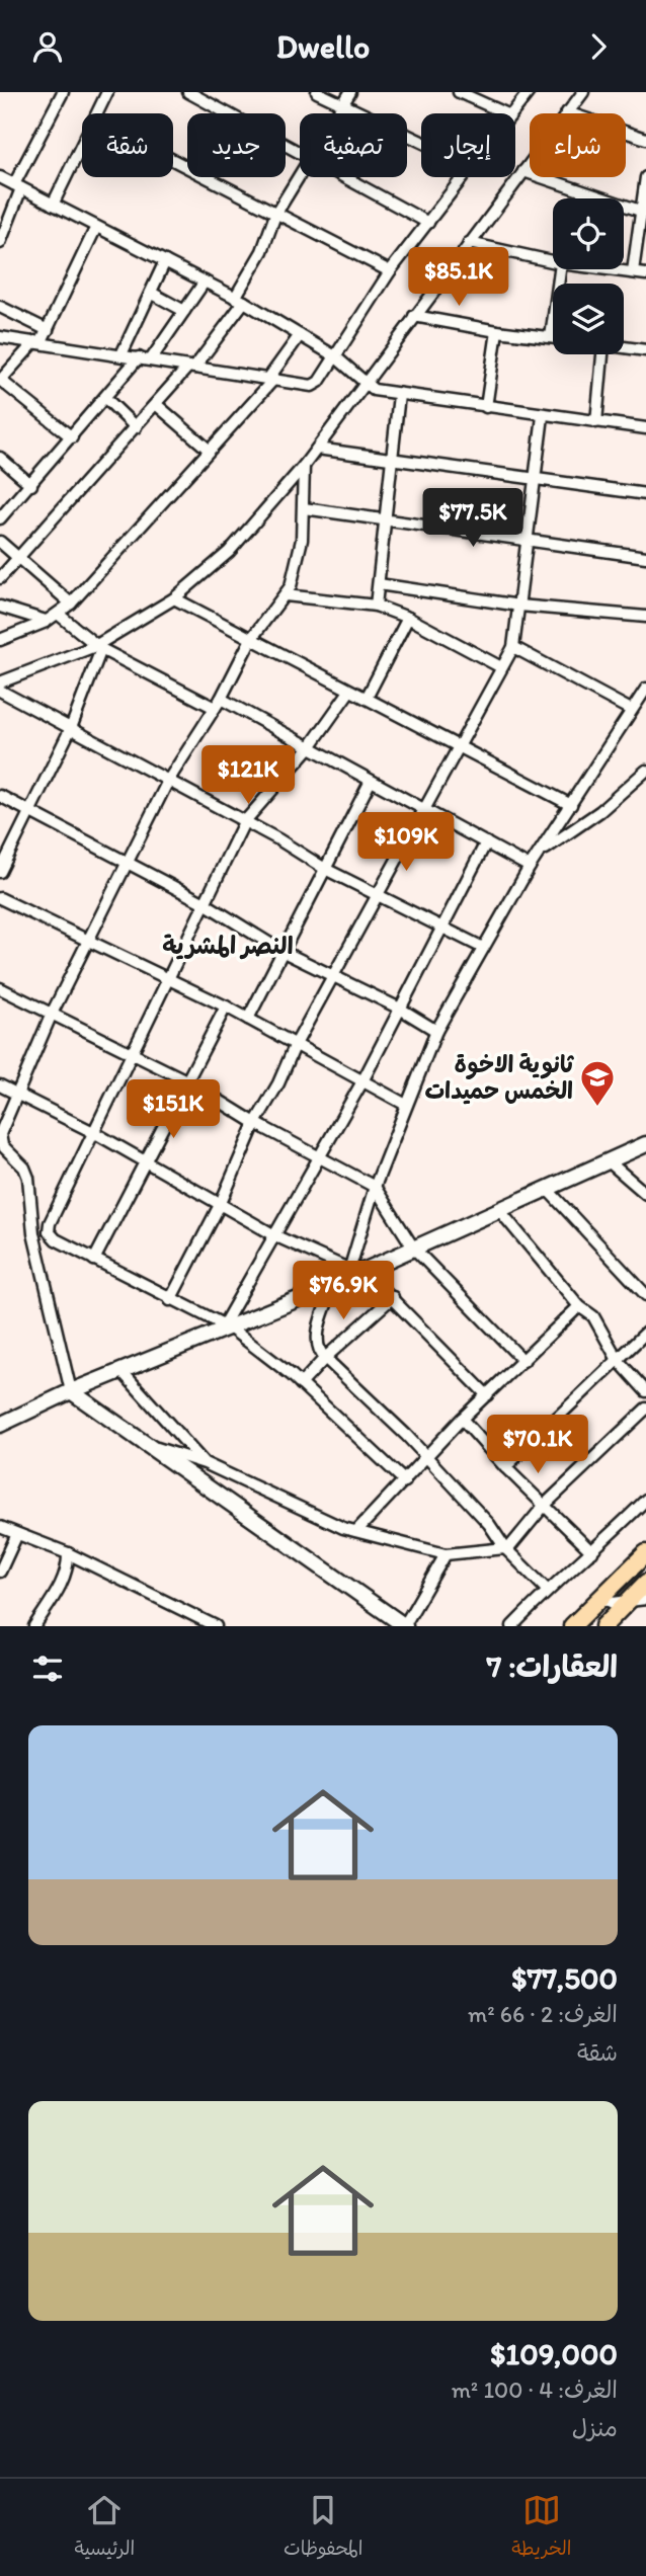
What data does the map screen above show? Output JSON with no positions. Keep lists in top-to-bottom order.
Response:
{
  "districts": ["النصر المشرية"],
  "places": {
    "school or university": ["ثانوية الاخوة الخمس حميدات"]
  },
  "page": {
    "header": "Dwello",
    "chip": [
      "شراء",
      "إيجار",
      "تصفية",
      "جديد",
      "شقة"
    ],
    "price": [
      "$85.1K",
      "$77.5K",
      "$121K",
      "$109K",
      "$151K",
      "$76.9K",
      "$70.1K"
    ],
    "heading": "العقارات: 7",
    "list": [
      {
        "name": "$77,500",
        "note": "الغرف: 2 · 66 m² · شقة"
      },
      {
        "name": "$109,000",
        "note": "الغرف: 4 · 100 m² · منزل"
      }
    ],
    "tabs": ["الخريطة", "المحفوظات", "الرئيسية"]
  }
}
